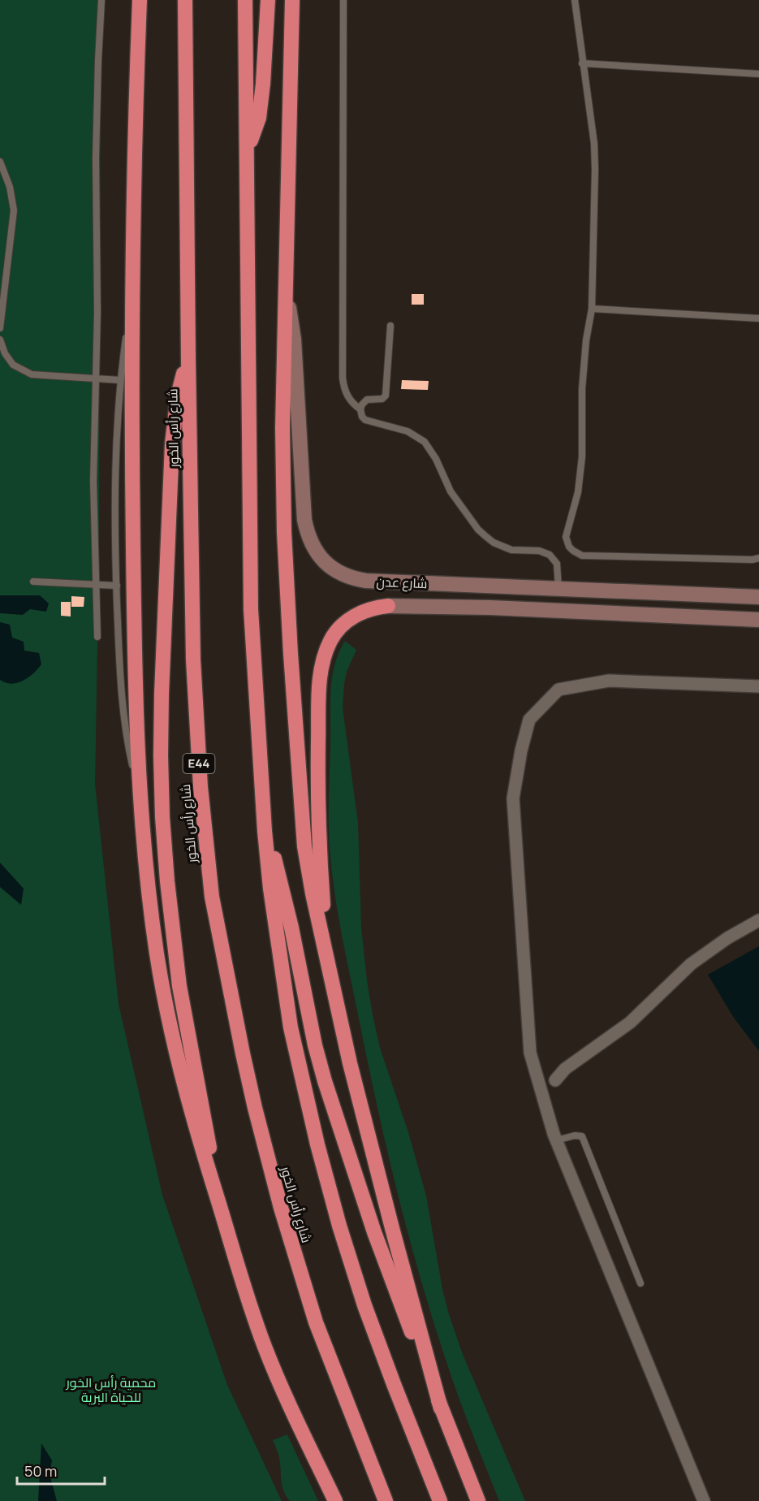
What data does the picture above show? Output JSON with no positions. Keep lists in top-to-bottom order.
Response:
{
  "streets": {
    "highway": ["شارع رأس الخور", "E44"],
    "street": ["شارع عدن"]
  },
  "parks": ["محمية رأس الخور للحياة البرية"],
  "scale_bar": "50 m"
}
